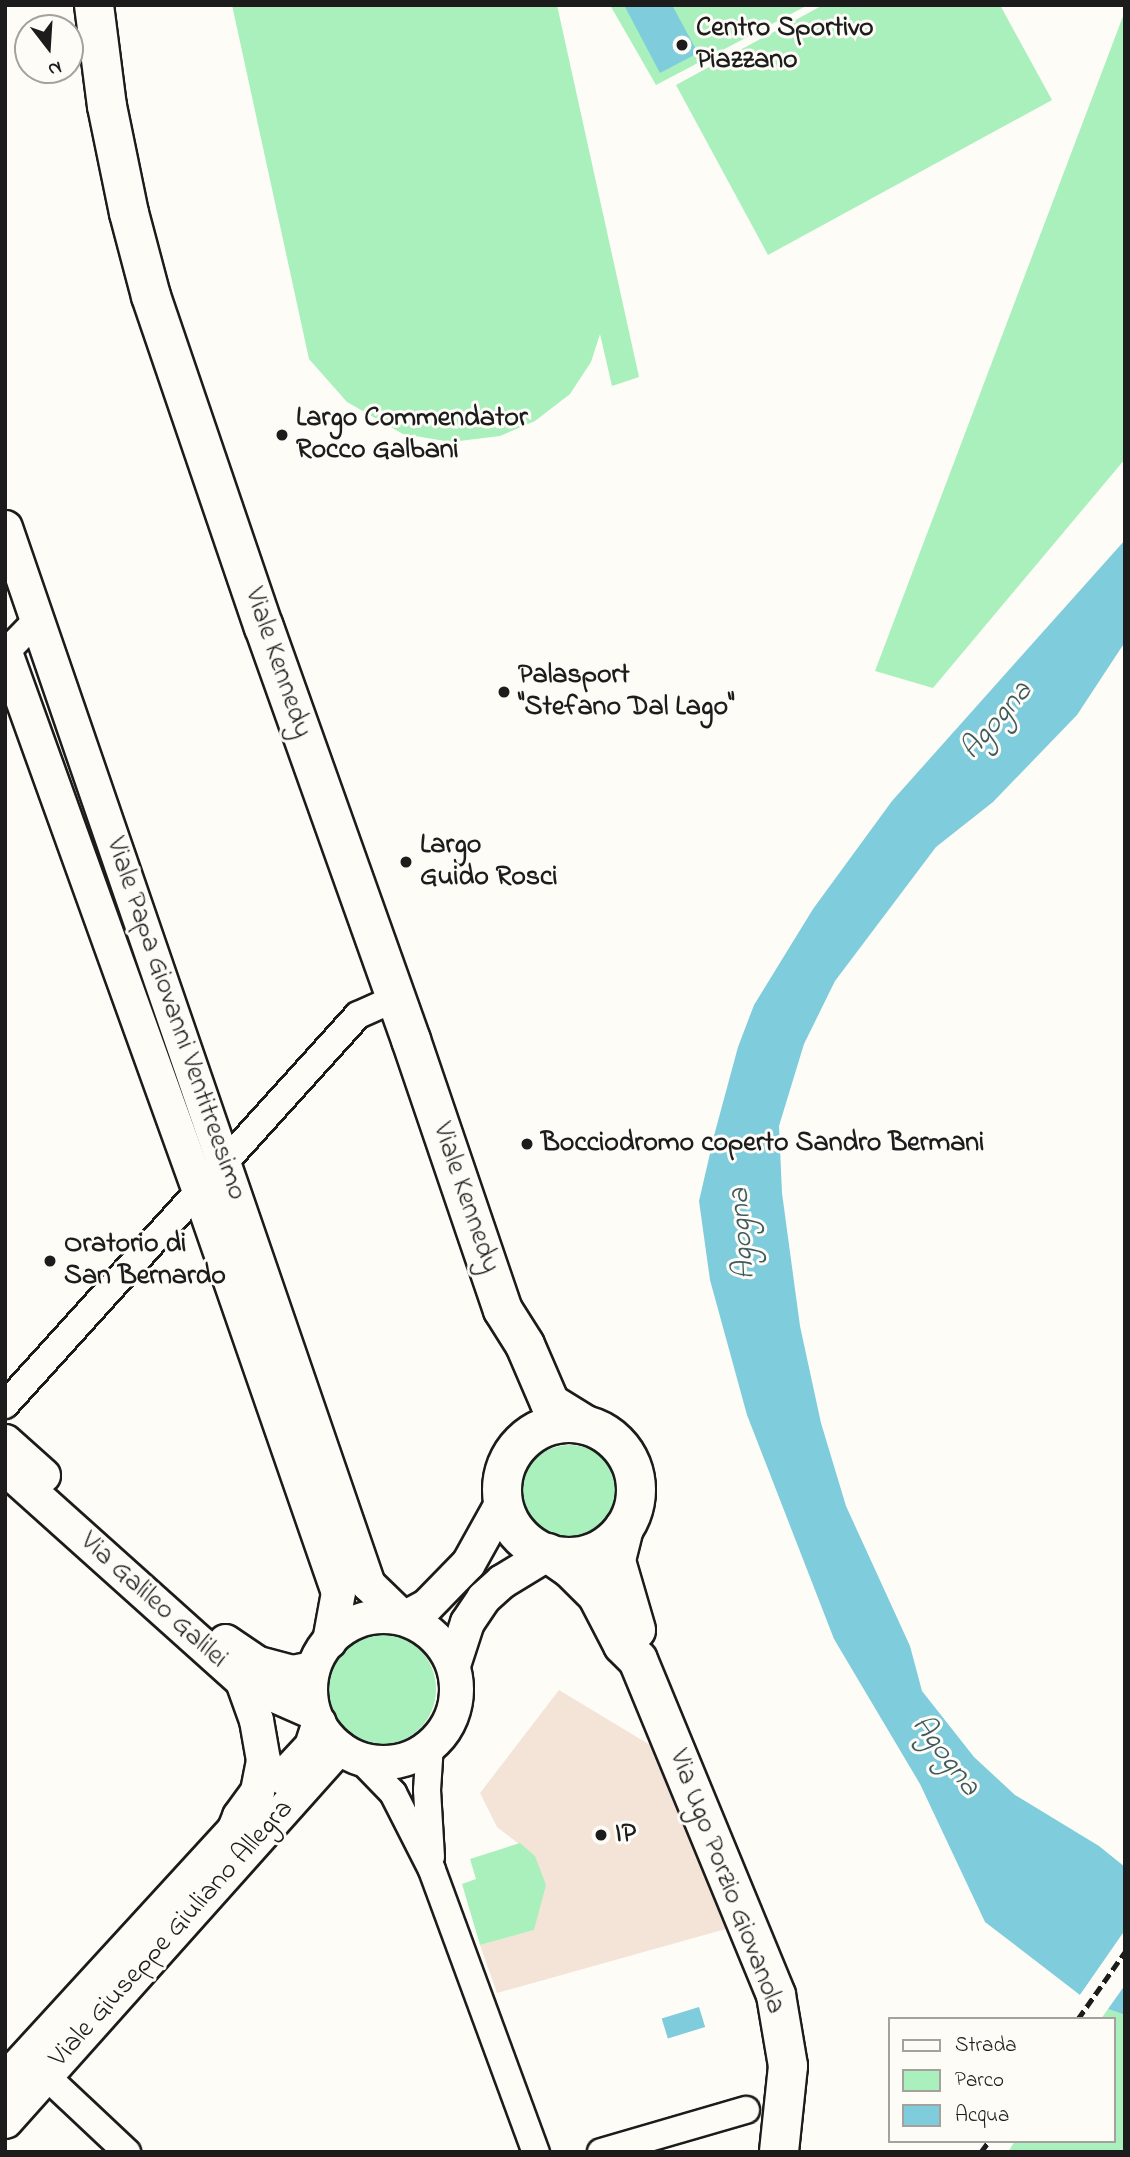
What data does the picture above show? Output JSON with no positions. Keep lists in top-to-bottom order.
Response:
{
  "streets": {
    "main road": ["Viale Kennedy", "Via Ugo Porzio Giovanola"],
    "street": ["Viale Papa Giovanni Ventitreesimo", "Via Galileo Galilei", "Viale Giuseppe Giuliano Allegra"]
  },
  "crossings": [
    ["Viale Papa Giovanni Ventitreesimo", "Via Galileo Galilei"],
    ["Viale Papa Giovanni Ventitreesimo", "Viale Giuseppe Giuliano Allegra"],
    ["Via Galileo Galilei", "Viale Giuseppe Giuliano Allegra"]
  ],
  "water": ["Agogna"],
  "places": [
    "Centro Sportivo Piazzano",
    "Largo Commendator Rocco Galbani",
    "Palasport \"Stefano Dal Lago\"",
    "Largo Guido Rosci",
    "Bocciodromo coperto Sandro Bermani",
    "Oratorio di San Bernardo",
    "IP"
  ],
  "legend": ["Strada", "Parco", "Acqua"],
  "north": "bottom"
}
